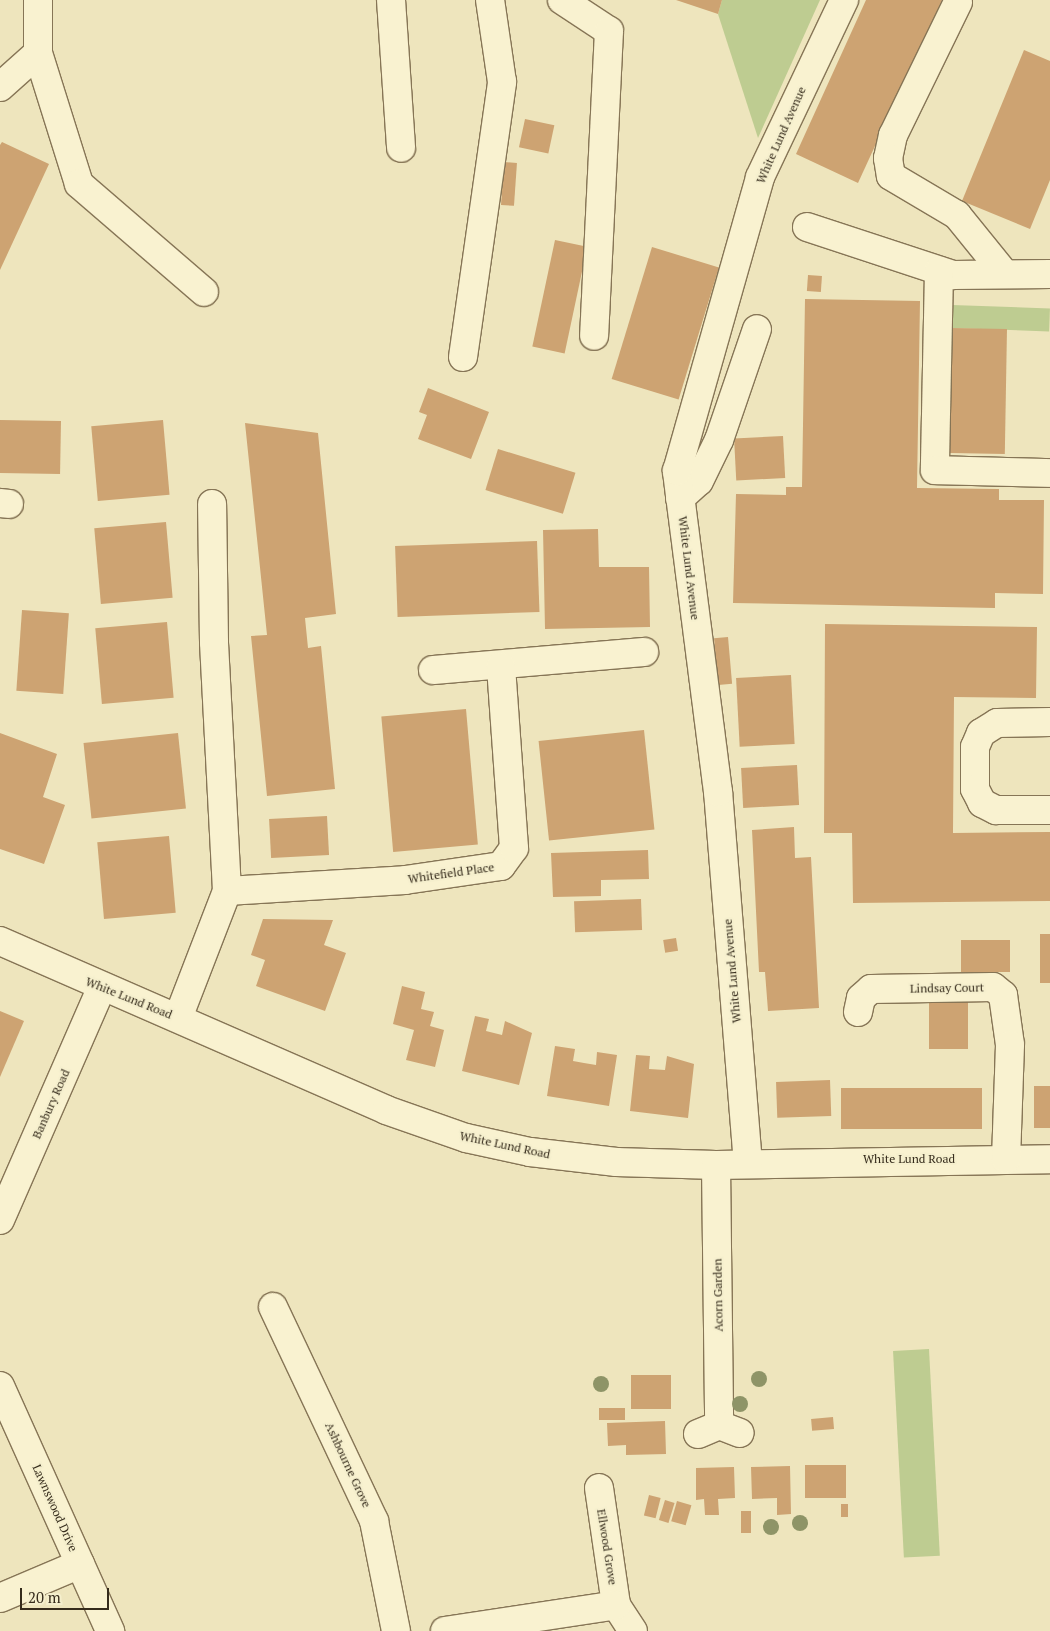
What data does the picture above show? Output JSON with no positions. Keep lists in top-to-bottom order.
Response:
{
  "streets": {
    "street": [
      "White Lund Avenue",
      "Whitefield Place",
      "Lindsay Court",
      "White Lund Road",
      "Banbury Road",
      "Acorn Garden",
      "Ashbourne Grove",
      "Lawnswood Drive",
      "Ellwood Grove"
    ]
  },
  "crossings": [
    ["White Lund Avenue", "White Lund Road"],
    ["Lindsay Court", "White Lund Road"],
    ["White Lund Road", "Banbury Road"],
    ["White Lund Road", "Acorn Garden"]
  ],
  "scale_bar": "20 m"
}
